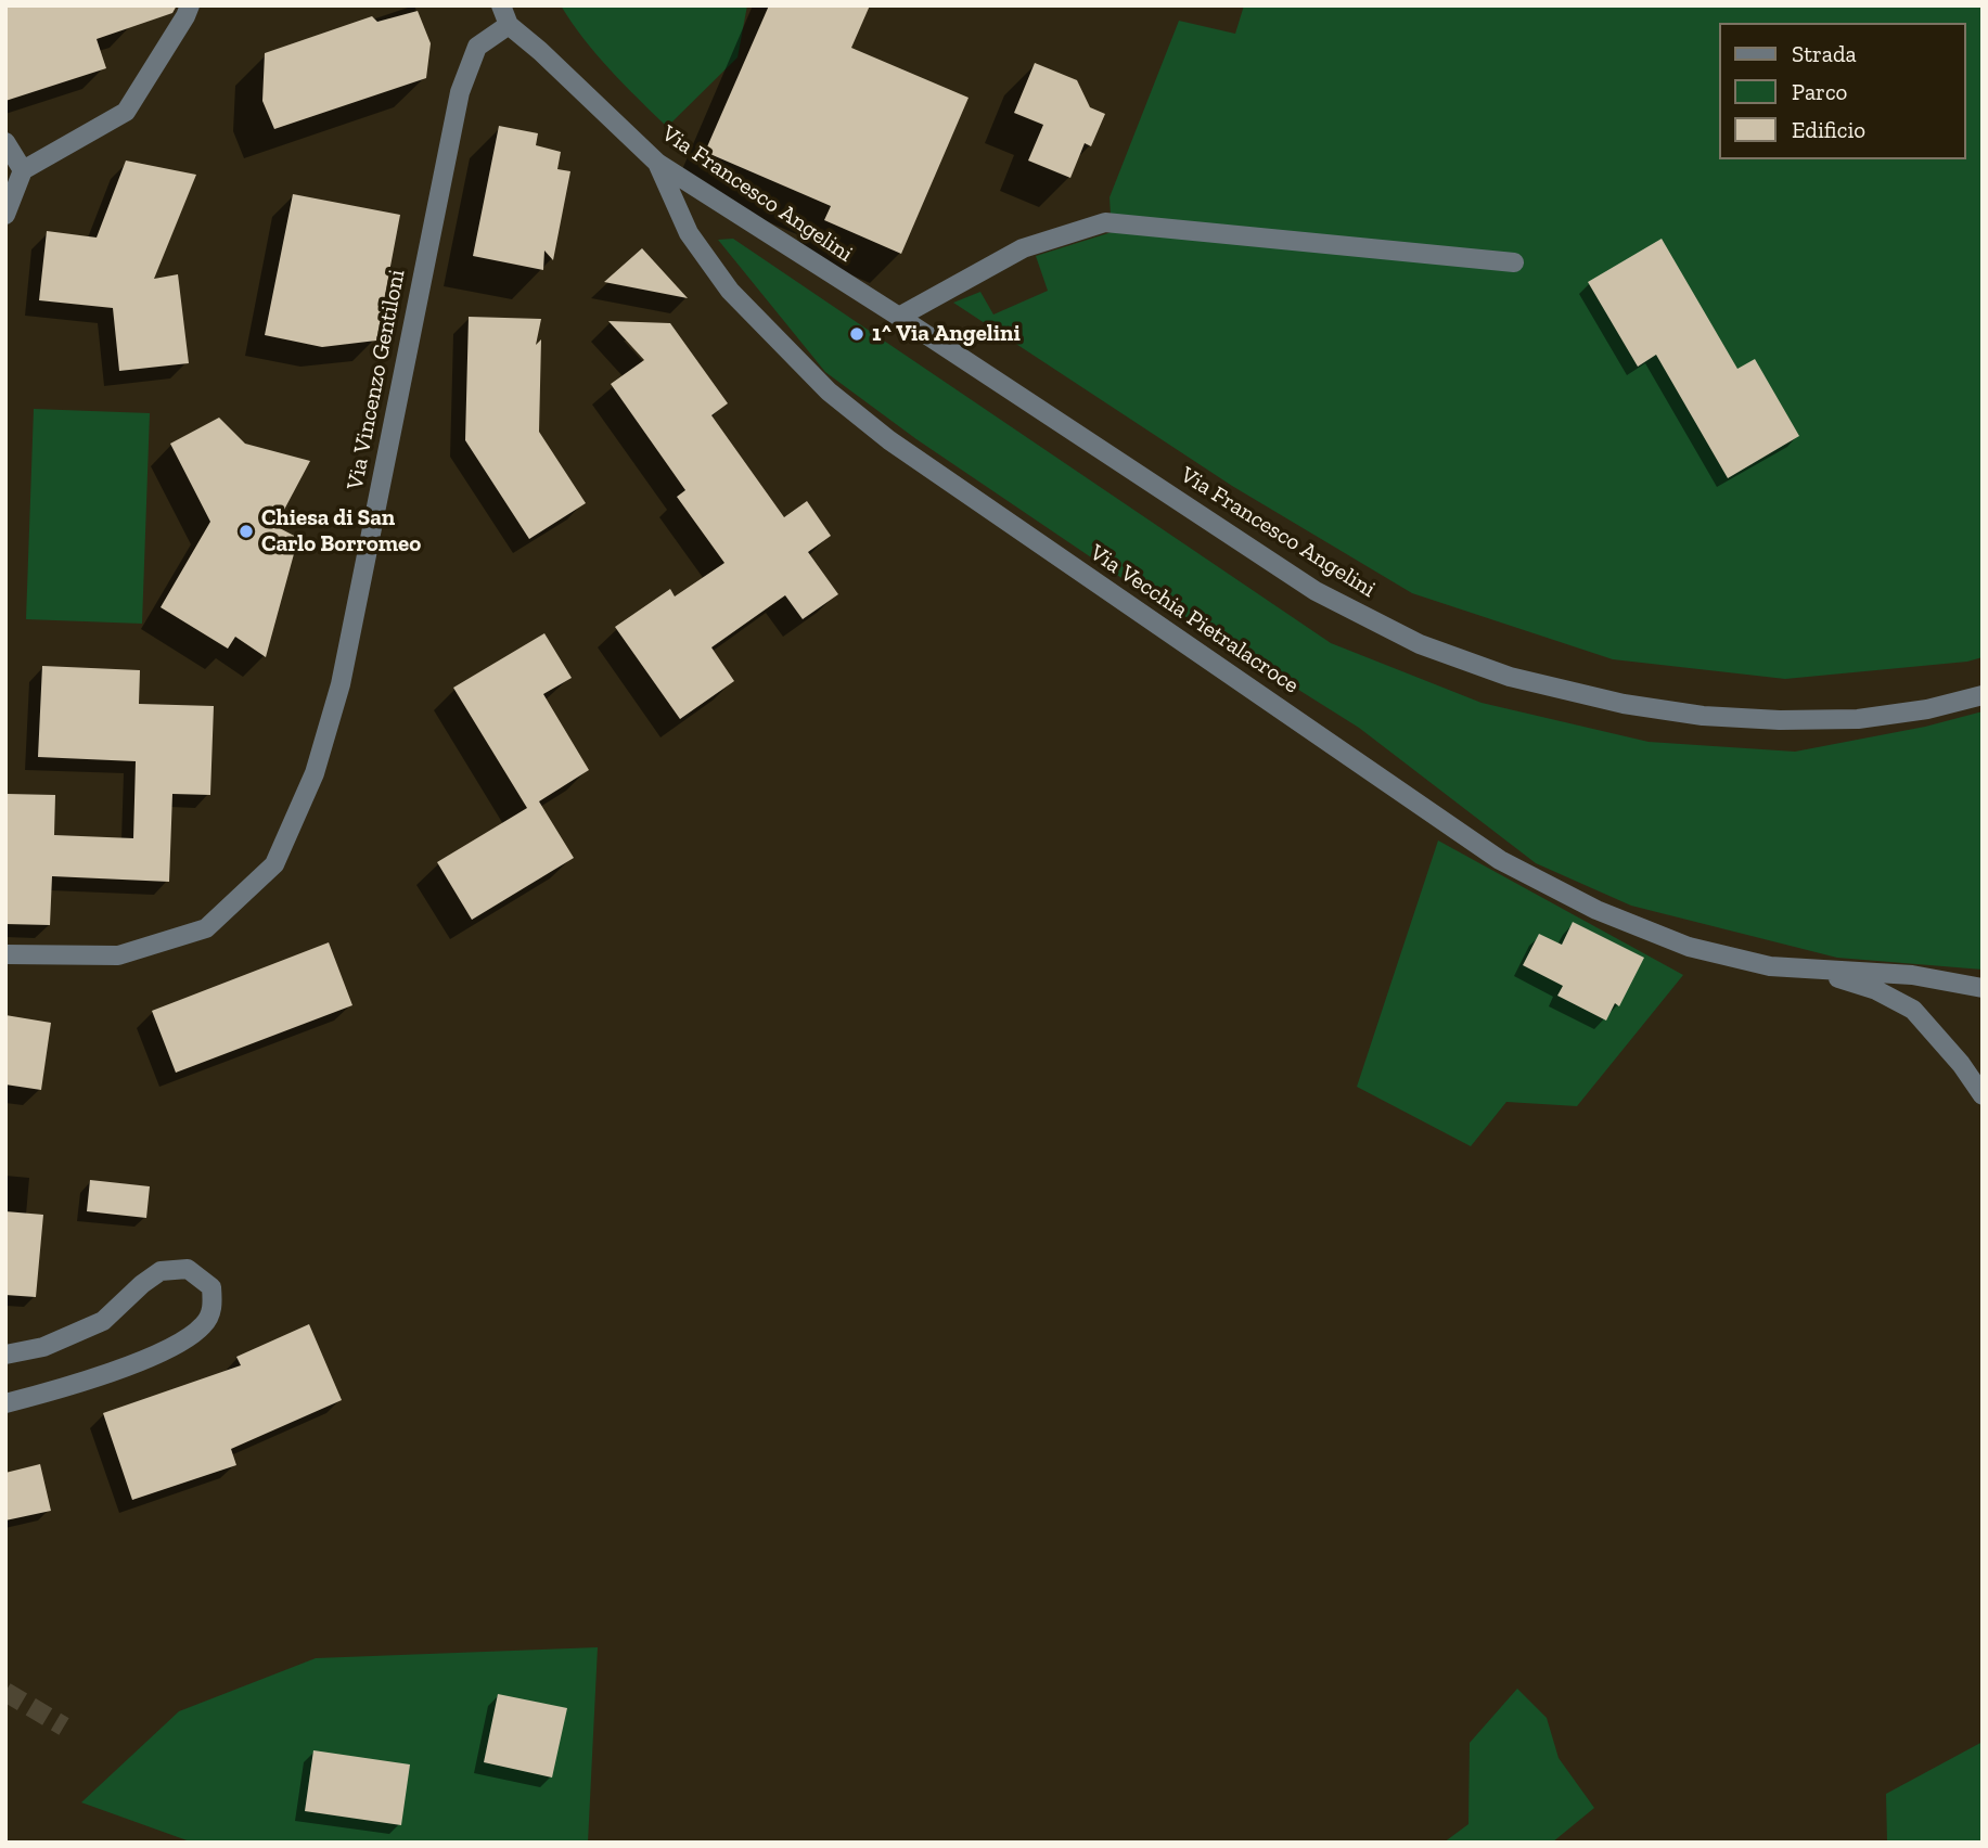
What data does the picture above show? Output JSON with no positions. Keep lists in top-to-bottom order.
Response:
{
  "streets": {
    "street": ["Via Francesco Angelini", "Via Vincenzo Gentiloni", "Via Vecchia Pietralacroce"]
  },
  "crossings": [
    ["Via Francesco Angelini", "Via Vincenzo Gentiloni"],
    ["Via Francesco Angelini", "Via Vecchia Pietralacroce"]
  ],
  "places": ["1^ Via Angelini", "Chiesa di San Carlo Borromeo"],
  "legend": ["Strada", "Parco", "Edificio"]
}
